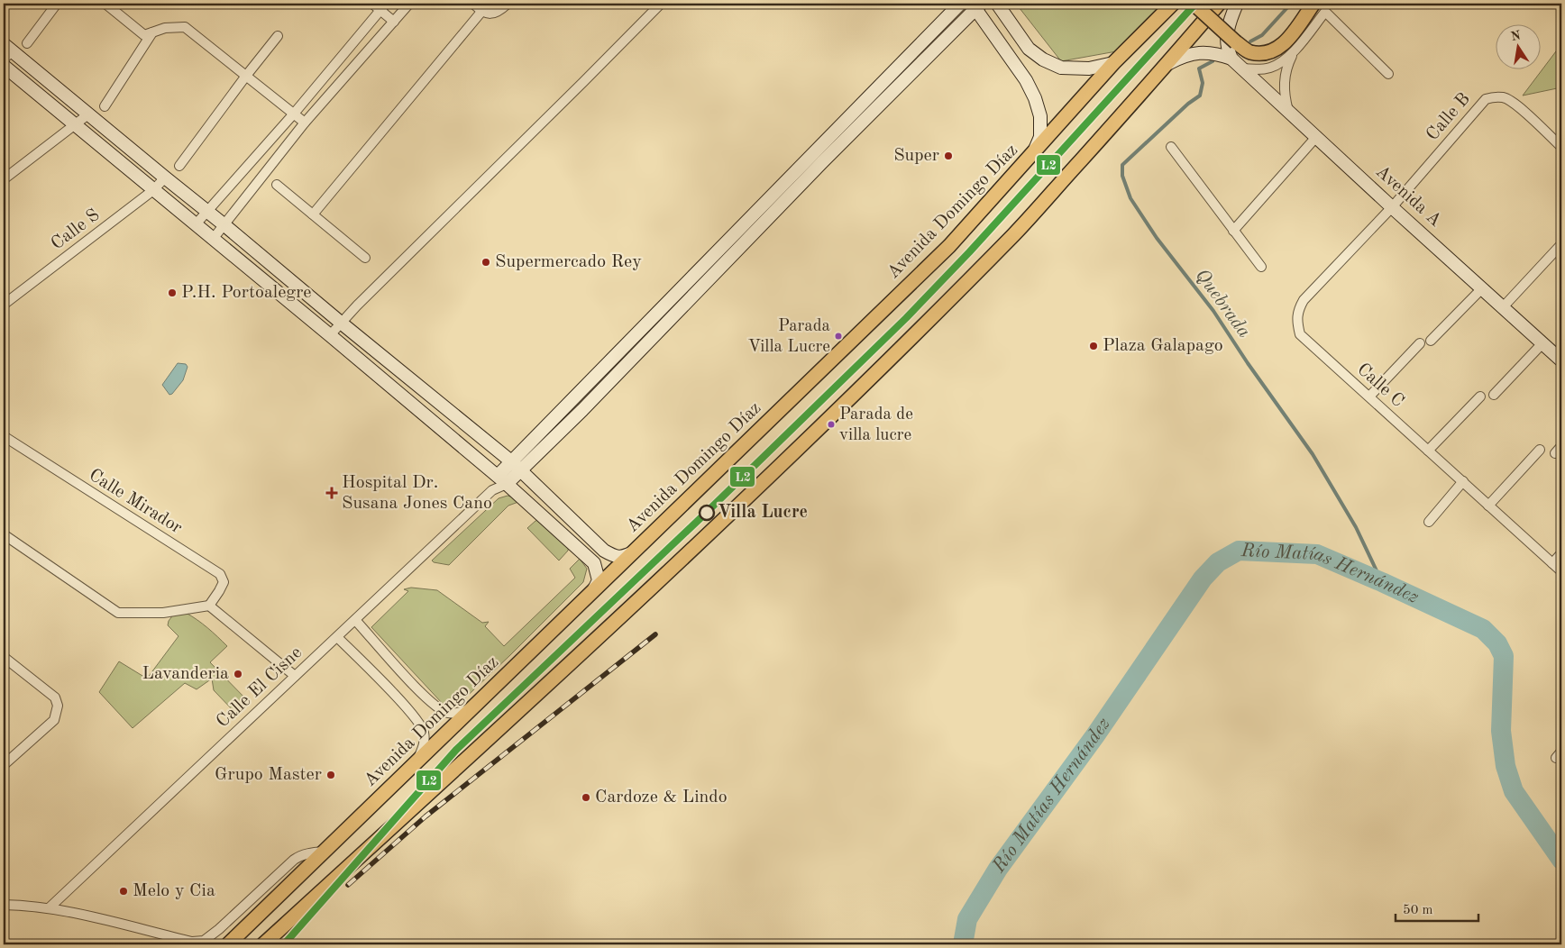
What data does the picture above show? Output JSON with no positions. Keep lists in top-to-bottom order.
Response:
{
  "streets": {
    "main road": ["Avenida Domingo Díaz"],
    "street": [
      "Calle B",
      "Avenida A",
      "Calle S",
      "Calle C",
      "Calle Mirador",
      "Calle El Cisne"
    ]
  },
  "crossings": [
    ["Calle B", "Avenida A"],
    ["Calle B", "Calle C"],
    ["Avenida A", "Calle C"]
  ],
  "water": ["Quebrada", "Río Matías Hernández"],
  "places": {
    "other": [
      "Super",
      "Supermercado Rey",
      "P.H. Portoalegre",
      "Parada Villa Lucre",
      "Plaza Galapago",
      "Parada de villa lucre",
      "Villa Lucre",
      "Lavanderia",
      "Grupo Master",
      "Cardoze & Lindo",
      "Melo y Cia"
    ],
    "health": ["Hospital Dr. Susana Jones Cano"]
  },
  "lines": ["transit line L2"],
  "scale_bar": "50 m",
  "north": "top"
}
